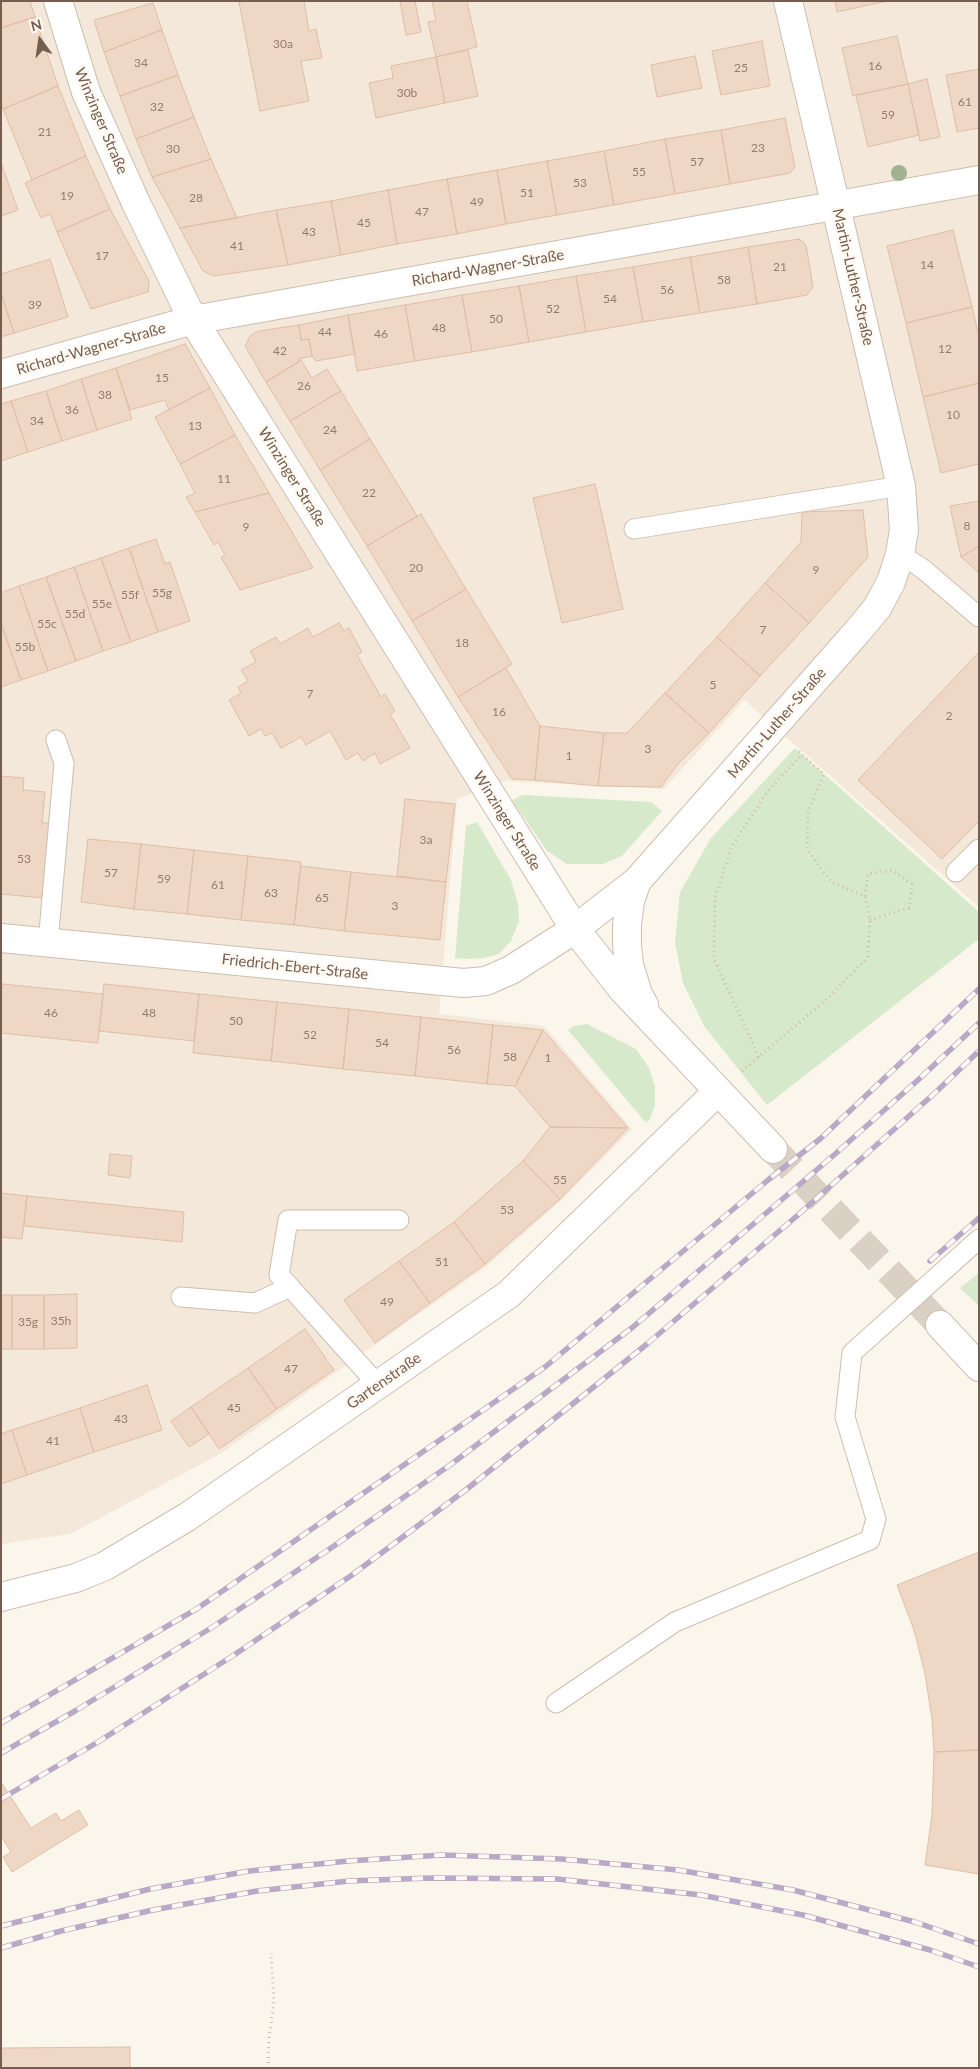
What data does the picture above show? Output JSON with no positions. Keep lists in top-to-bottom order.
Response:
{
  "streets": {
    "street": [
      "Winzinger Straße",
      "Richard-Wagner-Straße",
      "Martin-Luther-Straße",
      "Friedrich-Ebert-Straße",
      "Gartenstraße"
    ]
  },
  "crossings": [
    ["Winzinger Straße", "Richard-Wagner-Straße"],
    ["Winzinger Straße", "Martin-Luther-Straße"],
    ["Winzinger Straße", "Friedrich-Ebert-Straße"],
    ["Richard-Wagner-Straße", "Martin-Luther-Straße"],
    ["Martin-Luther-Straße", "Friedrich-Ebert-Straße"]
  ],
  "house_numbers": [
    "30a",
    "34",
    "16",
    "25",
    "30b",
    "61",
    "32",
    "59",
    "21",
    "23",
    "30",
    "57",
    "55",
    "53",
    "51",
    "19",
    "28",
    "49",
    "47",
    "45",
    "43",
    "41",
    "17",
    "14",
    "21",
    "58",
    "56",
    "54",
    "39",
    "52",
    "50",
    "48",
    "44",
    "46",
    "12",
    "42",
    "15",
    "26",
    "38",
    "36",
    "10",
    "34",
    "13",
    "24",
    "11",
    "22",
    "8",
    "9",
    "20",
    "9",
    "55g",
    "55f",
    "55e",
    "55d",
    "55c",
    "7",
    "18",
    "55b",
    "5",
    "7",
    "16",
    "2",
    "3",
    "1",
    "3a",
    "53",
    "57",
    "59",
    "61",
    "63",
    "65",
    "3",
    "46",
    "48",
    "50",
    "52",
    "54",
    "56",
    "58",
    "1",
    "55",
    "53",
    "51",
    "49",
    "35h",
    "35g",
    "47",
    "45",
    "43",
    "41"
  ],
  "north": "top"
}
